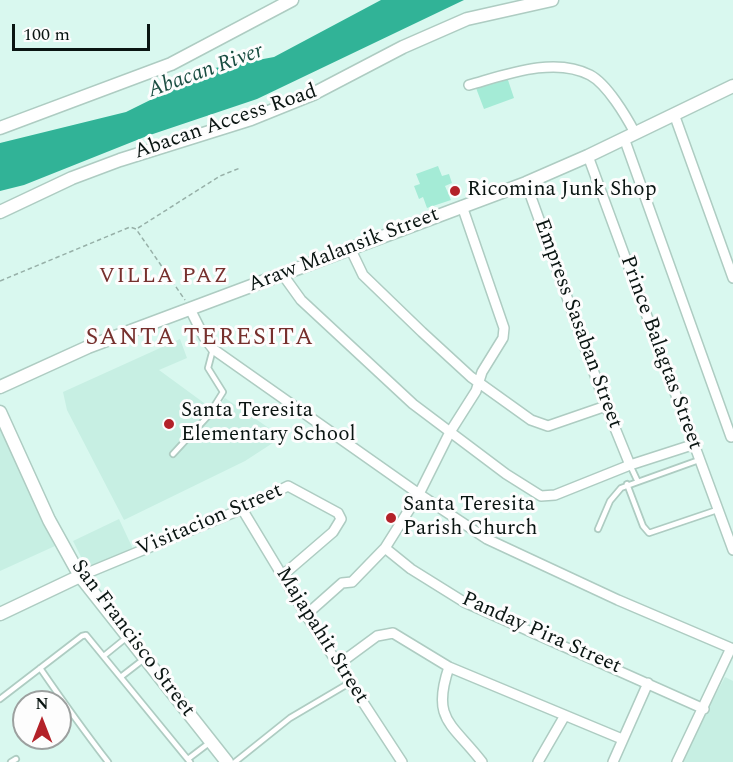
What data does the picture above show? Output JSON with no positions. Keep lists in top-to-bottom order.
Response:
{
  "streets": {
    "street": [
      "Abacan Access Road",
      "Araw Malansik Street",
      "Empress Sasaban Street",
      "Prince Balagtas Street",
      "Visitacion Street",
      "Panday Pira Street",
      "Majapahit Street",
      "San Francisco Street"
    ]
  },
  "crossings": [
    ["Araw Malansik Street", "Empress Sasaban Street"],
    ["Araw Malansik Street", "Prince Balagtas Street"],
    ["Visitacion Street", "Majapahit Street"],
    ["Visitacion Street", "San Francisco Street"]
  ],
  "districts": ["VILLA PAZ", "SANTA TERESITA"],
  "water": ["Abacan River"],
  "places": ["Ricomina Junk Shop", "Santa Teresita Elementary School", "Santa Teresita Parish Church"],
  "scale_bar": "100 m",
  "north": "top"
}
